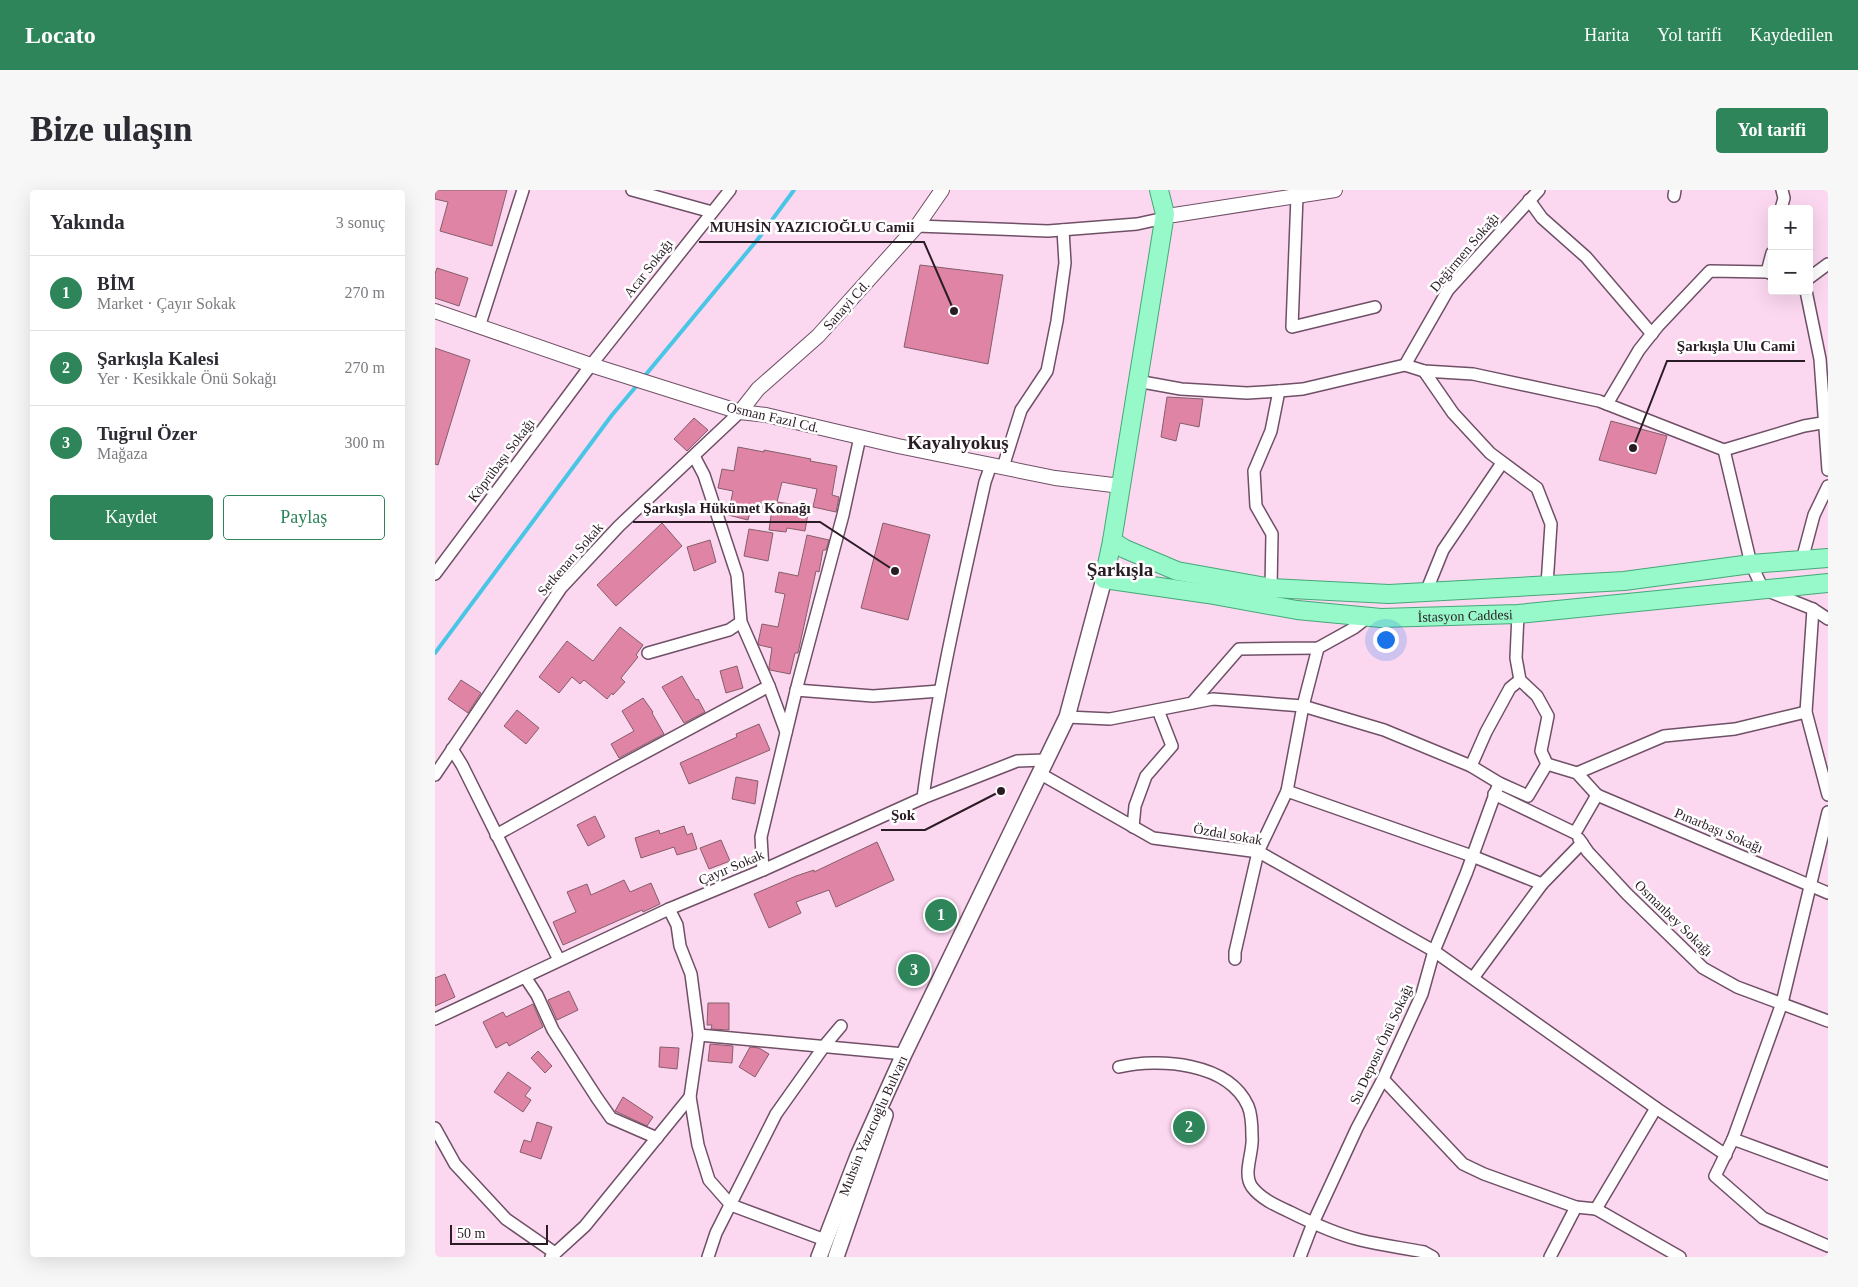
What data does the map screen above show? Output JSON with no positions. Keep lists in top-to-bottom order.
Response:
{
  "streets": {
    "main road": ["İstasyon Caddesi", "Muhsin Yazıcıoğlu Bulvarı"],
    "street": [
      "Değirmen Sokağı",
      "Acar Sokağı",
      "Sanayi Cd.",
      "Osman Fazıl Cd.",
      "Köprübaşı Sokağı",
      "Setkenarı Sokak",
      "Pınarbaşı Sokağı",
      "Özdal sokak",
      "Çayır Sokak",
      "Osmanbey Sokağı",
      "Su Deposu Önü Sokağı"
    ]
  },
  "crossings": [
    ["Acar Sokağı", "Osman Fazıl Cd."],
    ["Acar Sokağı", "Köprübaşı Sokağı"],
    ["Sanayi Cd.", "Osman Fazıl Cd."],
    ["Sanayi Cd.", "Setkenarı Sokak"],
    ["Osman Fazıl Cd.", "Köprübaşı Sokağı"],
    ["Osman Fazıl Cd.", "Setkenarı Sokak"],
    ["Özdal sokak", "Çayır Sokak"],
    ["Özdal sokak", "Su Deposu Önü Sokağı"]
  ],
  "districts": ["Kayalıyokuş", "Şarkışla"],
  "places": [
    "MUHSİN YAZICIOĞLU Camii",
    "Şarkışla Ulu Cami",
    "Şarkışla Hükümet Konağı",
    "Şok"
  ],
  "scale_bar": "50 m",
  "page": {
    "header": "Locato",
    "nav": ["Harita", "Yol tarifi", "Kaydedilen"],
    "buttons": [
      "Yol tarifi",
      ["Kaydet", "Paylaş"]
    ],
    "title": "Bize ulaşın",
    "heading": ["Yakında", "3 sonuç"],
    "map_buttons": ["+", "−"],
    "list": [
      {
        "mark": "1",
        "name": "BİM",
        "note": "Market · Çayır Sokak",
        "value": "270 m"
      },
      {
        "mark": "2",
        "name": "Şarkışla Kalesi",
        "note": "Yer · Kesikkale Önü Sokağı",
        "value": "270 m"
      },
      {
        "mark": "3",
        "name": "Tuğrul Özer",
        "note": "Mağaza",
        "value": "300 m"
      }
    ],
    "pins": ["1", "3", "2"],
    "scale": "50 m"
  }
}
